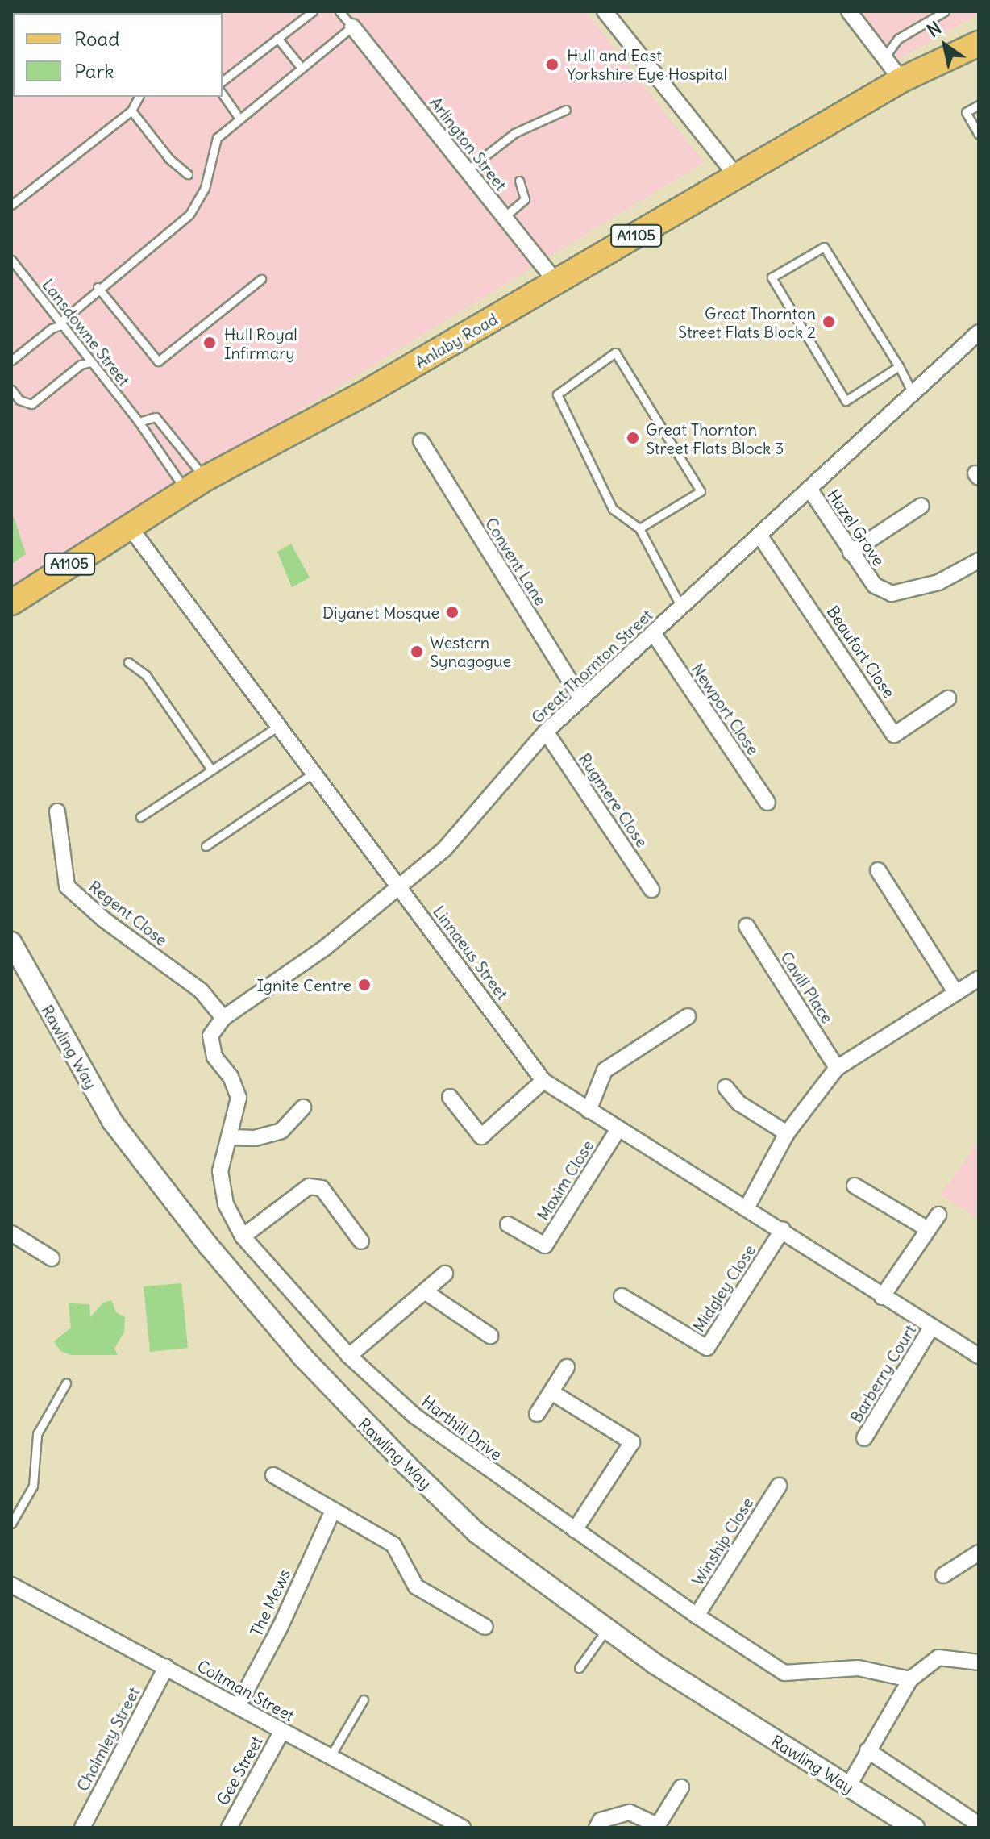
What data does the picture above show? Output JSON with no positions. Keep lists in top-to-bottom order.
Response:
{
  "streets": {
    "main road": ["A1105", "Anlaby Road"],
    "street": [
      "Arlington Street",
      "Hazel Grove",
      "Convent Lane",
      "Beaufort Close",
      "Great Thornton Street",
      "Newport Close",
      "Rugmere Close",
      "Regent Close",
      "Linnaeus Street",
      "Cavill Place",
      "Rawling Way",
      "Maxim Close",
      "Midgley Close",
      "Barberry Court",
      "Harthill Drive",
      "Winship Close",
      "The Mews",
      "Coltman Street",
      "Cholmley Street",
      "Gee Street"
    ],
    "lane": ["Lansdowne Street"]
  },
  "crossings": [
    ["Arlington Street", "Anlaby Road"],
    ["Lansdowne Street", "Anlaby Road"],
    ["Anlaby Road", "Linnaeus Street"],
    ["Hazel Grove", "Great Thornton Street"],
    ["Convent Lane", "Great Thornton Street"],
    ["Beaufort Close", "Great Thornton Street"],
    ["Great Thornton Street", "Newport Close"],
    ["Great Thornton Street", "Rugmere Close"],
    ["Great Thornton Street", "Regent Close"],
    ["Great Thornton Street", "Linnaeus Street"],
    ["Great Thornton Street", "Harthill Drive"],
    ["Regent Close", "Harthill Drive"],
    ["Linnaeus Street", "Maxim Close"],
    ["Linnaeus Street", "Midgley Close"],
    ["Linnaeus Street", "Barberry Court"],
    ["Harthill Drive", "Winship Close"],
    ["The Mews", "Coltman Street"],
    ["Coltman Street", "Cholmley Street"],
    ["Coltman Street", "Gee Street"]
  ],
  "places": [
    "Hull and East Yorkshire Eye Hospital",
    "Great Thornton Street Flats Block 2",
    "Hull Royal Infirmary",
    "Great Thornton Street Flats Block 3",
    "Diyanet Mosque",
    "Western Synagogue",
    "Ignite Centre"
  ],
  "legend": ["Road", "Park"],
  "north": "top left"
}
